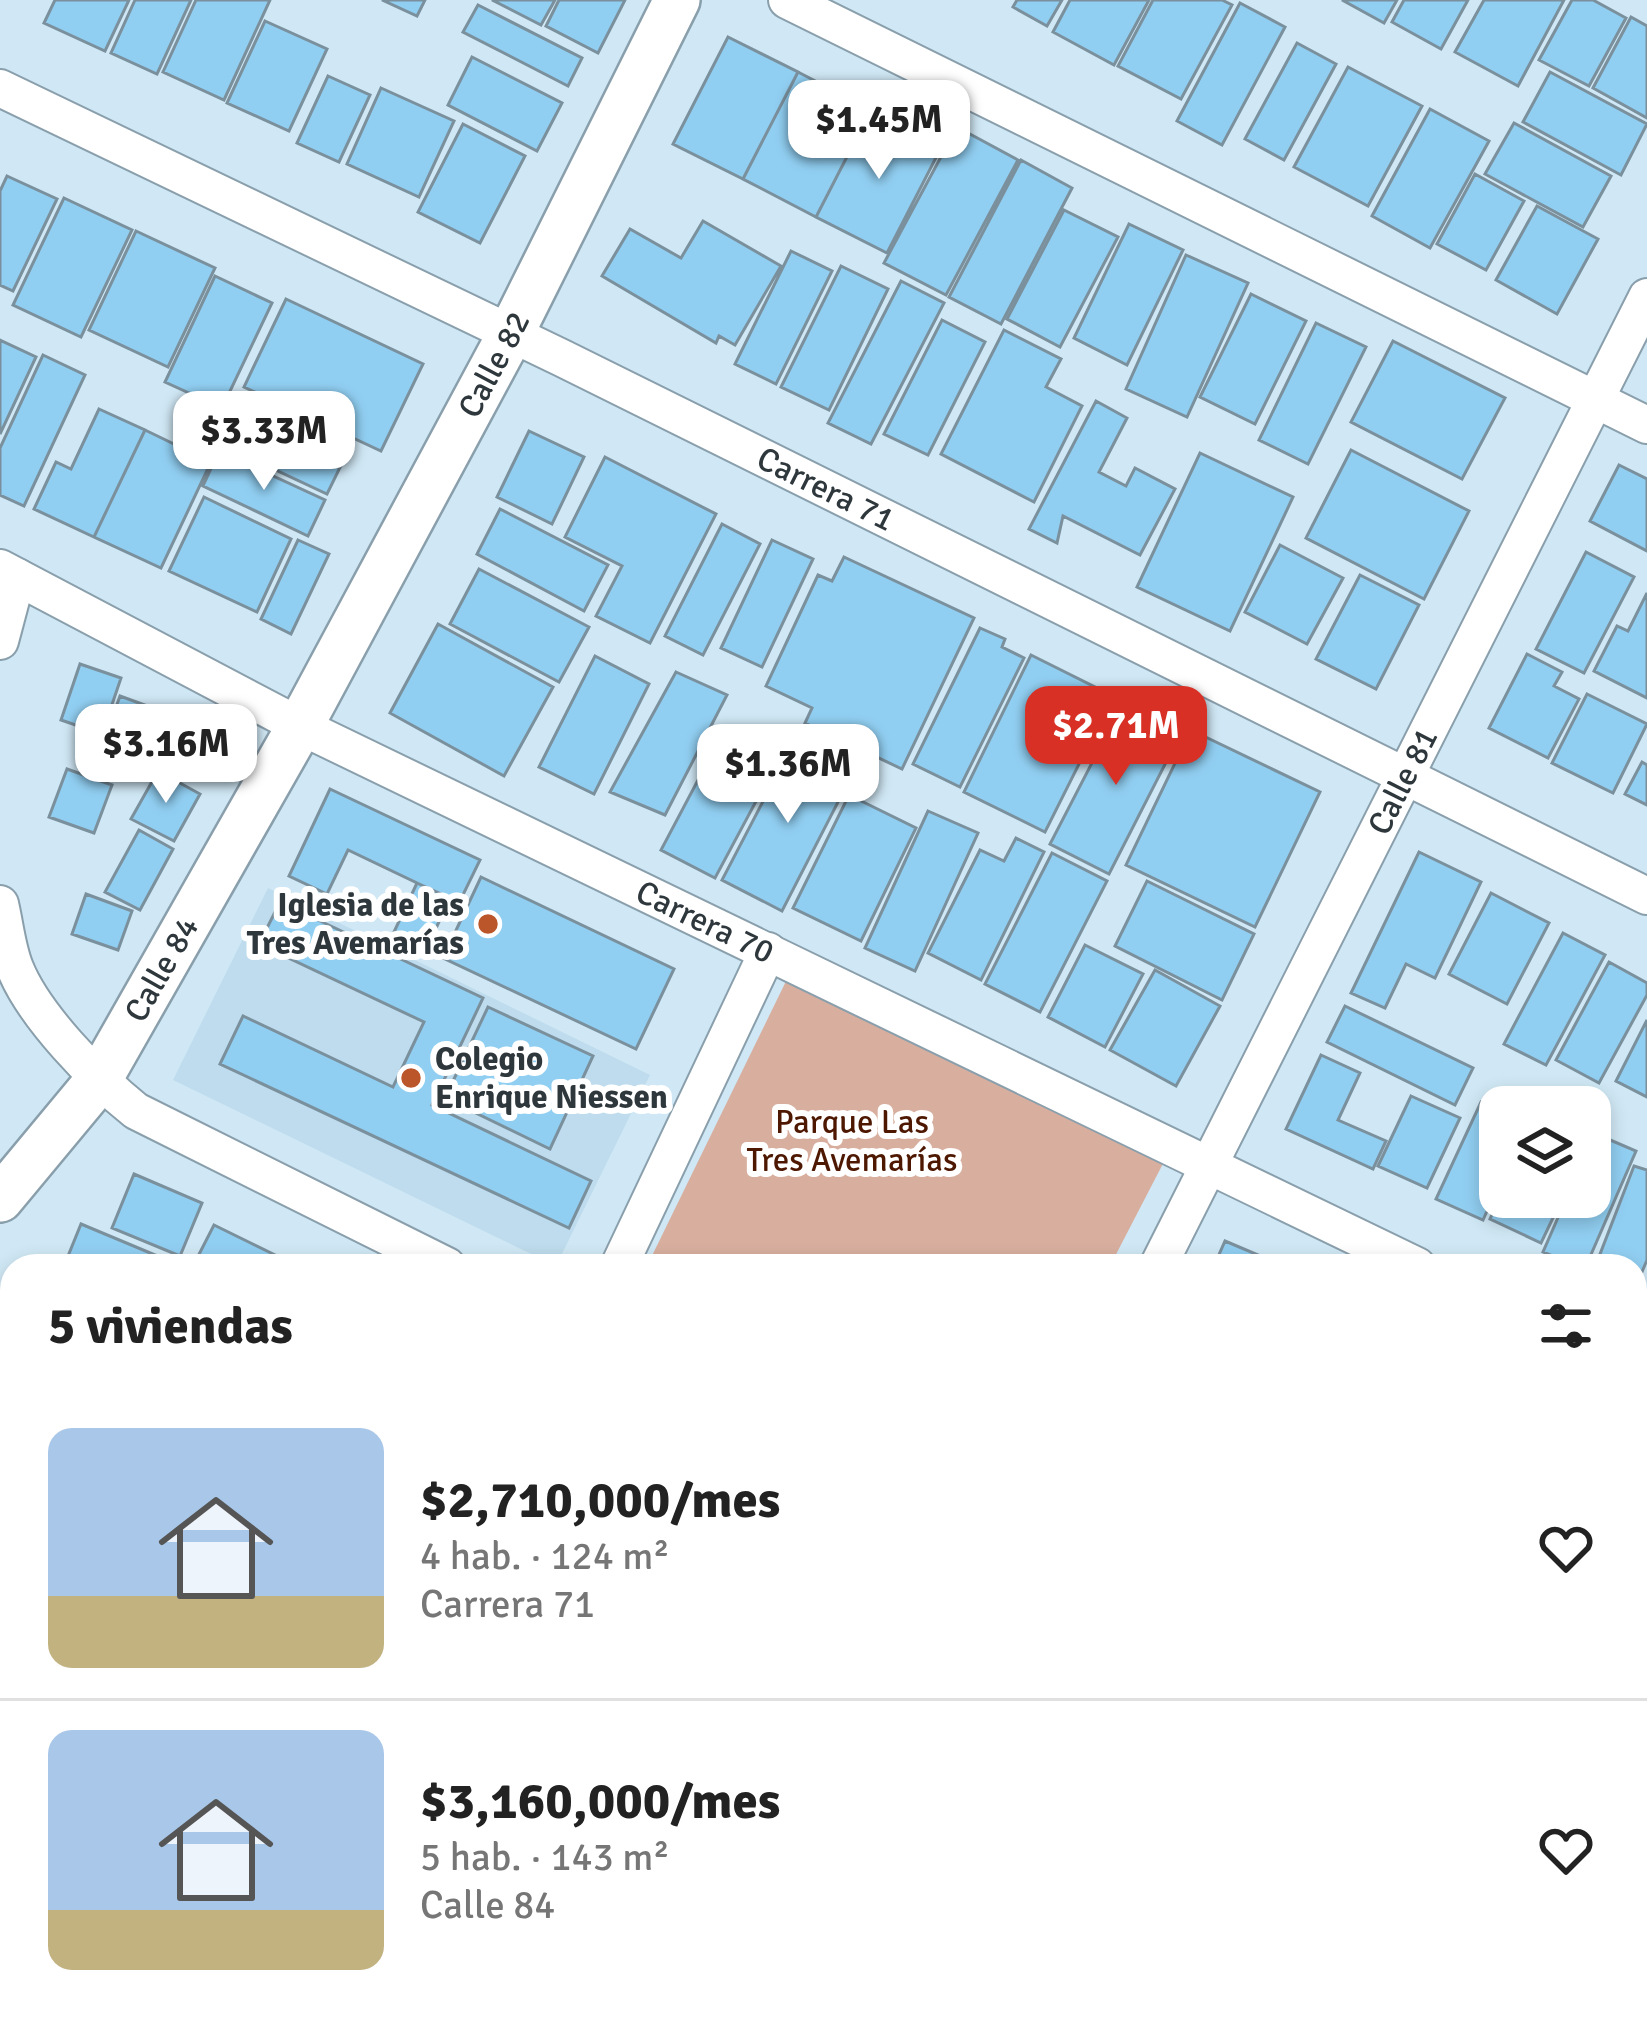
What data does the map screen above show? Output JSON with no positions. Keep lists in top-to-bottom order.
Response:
{
  "streets": {
    "street": [
      "Calle 82",
      "Carrera 71",
      "Calle 81",
      "Carrera 70",
      "Calle 84"
    ]
  },
  "crossings": [
    ["Calle 82", "Carrera 71"],
    ["Calle 82", "Carrera 70"],
    ["Calle 82", "Calle 84"],
    ["Carrera 71", "Calle 81"],
    ["Calle 81", "Carrera 70"],
    ["Carrera 70", "Calle 84"]
  ],
  "parks": ["Parque Las Tres Avemarías"],
  "places": ["Iglesia de las Tres Avemarías", "Colegio Enrique Niessen"],
  "page": {
    "price": [
      "$1.45M",
      "$3.33M",
      "$2.71M",
      "$3.16M",
      "$1.36M"
    ],
    "heading": "5 viviendas",
    "list": [
      {
        "name": "$2,710,000/mes",
        "note": "4 hab. · 124 m² · Carrera 71"
      },
      {
        "name": "$3,160,000/mes",
        "note": "5 hab. · 143 m² · Calle 84"
      }
    ]
  }
}
